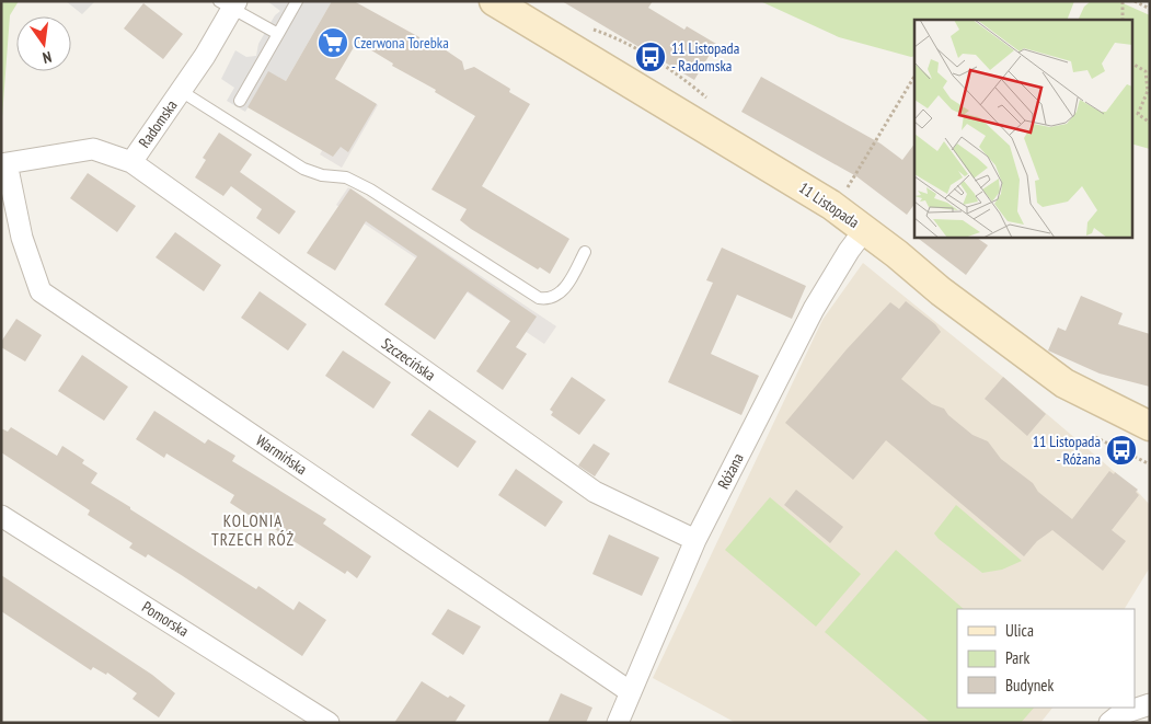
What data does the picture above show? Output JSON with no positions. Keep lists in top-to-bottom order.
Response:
{
  "streets": {
    "main road": ["11 Listopada"],
    "street": [
      "Radomska",
      "Szczecińska",
      "Warmińska",
      "Różana",
      "Pomorska"
    ]
  },
  "crossings": [
    ["Radomska", "Szczecińska"],
    ["Radomska", "Warmińska"],
    ["11 Listopada", "Różana"],
    ["Szczecińska", "Różana"],
    ["Warmińska", "Różana"]
  ],
  "districts": ["KOLONIA TRZECH RÓŻ"],
  "places": {
    "supermarket": ["Czerwona Torebka"],
    "bus stop": ["11 Listopada - Radomska", "11 Listopada - Różana"]
  },
  "legend": ["Ulica", "Park", "Budynek"],
  "north": "bottom"
}
